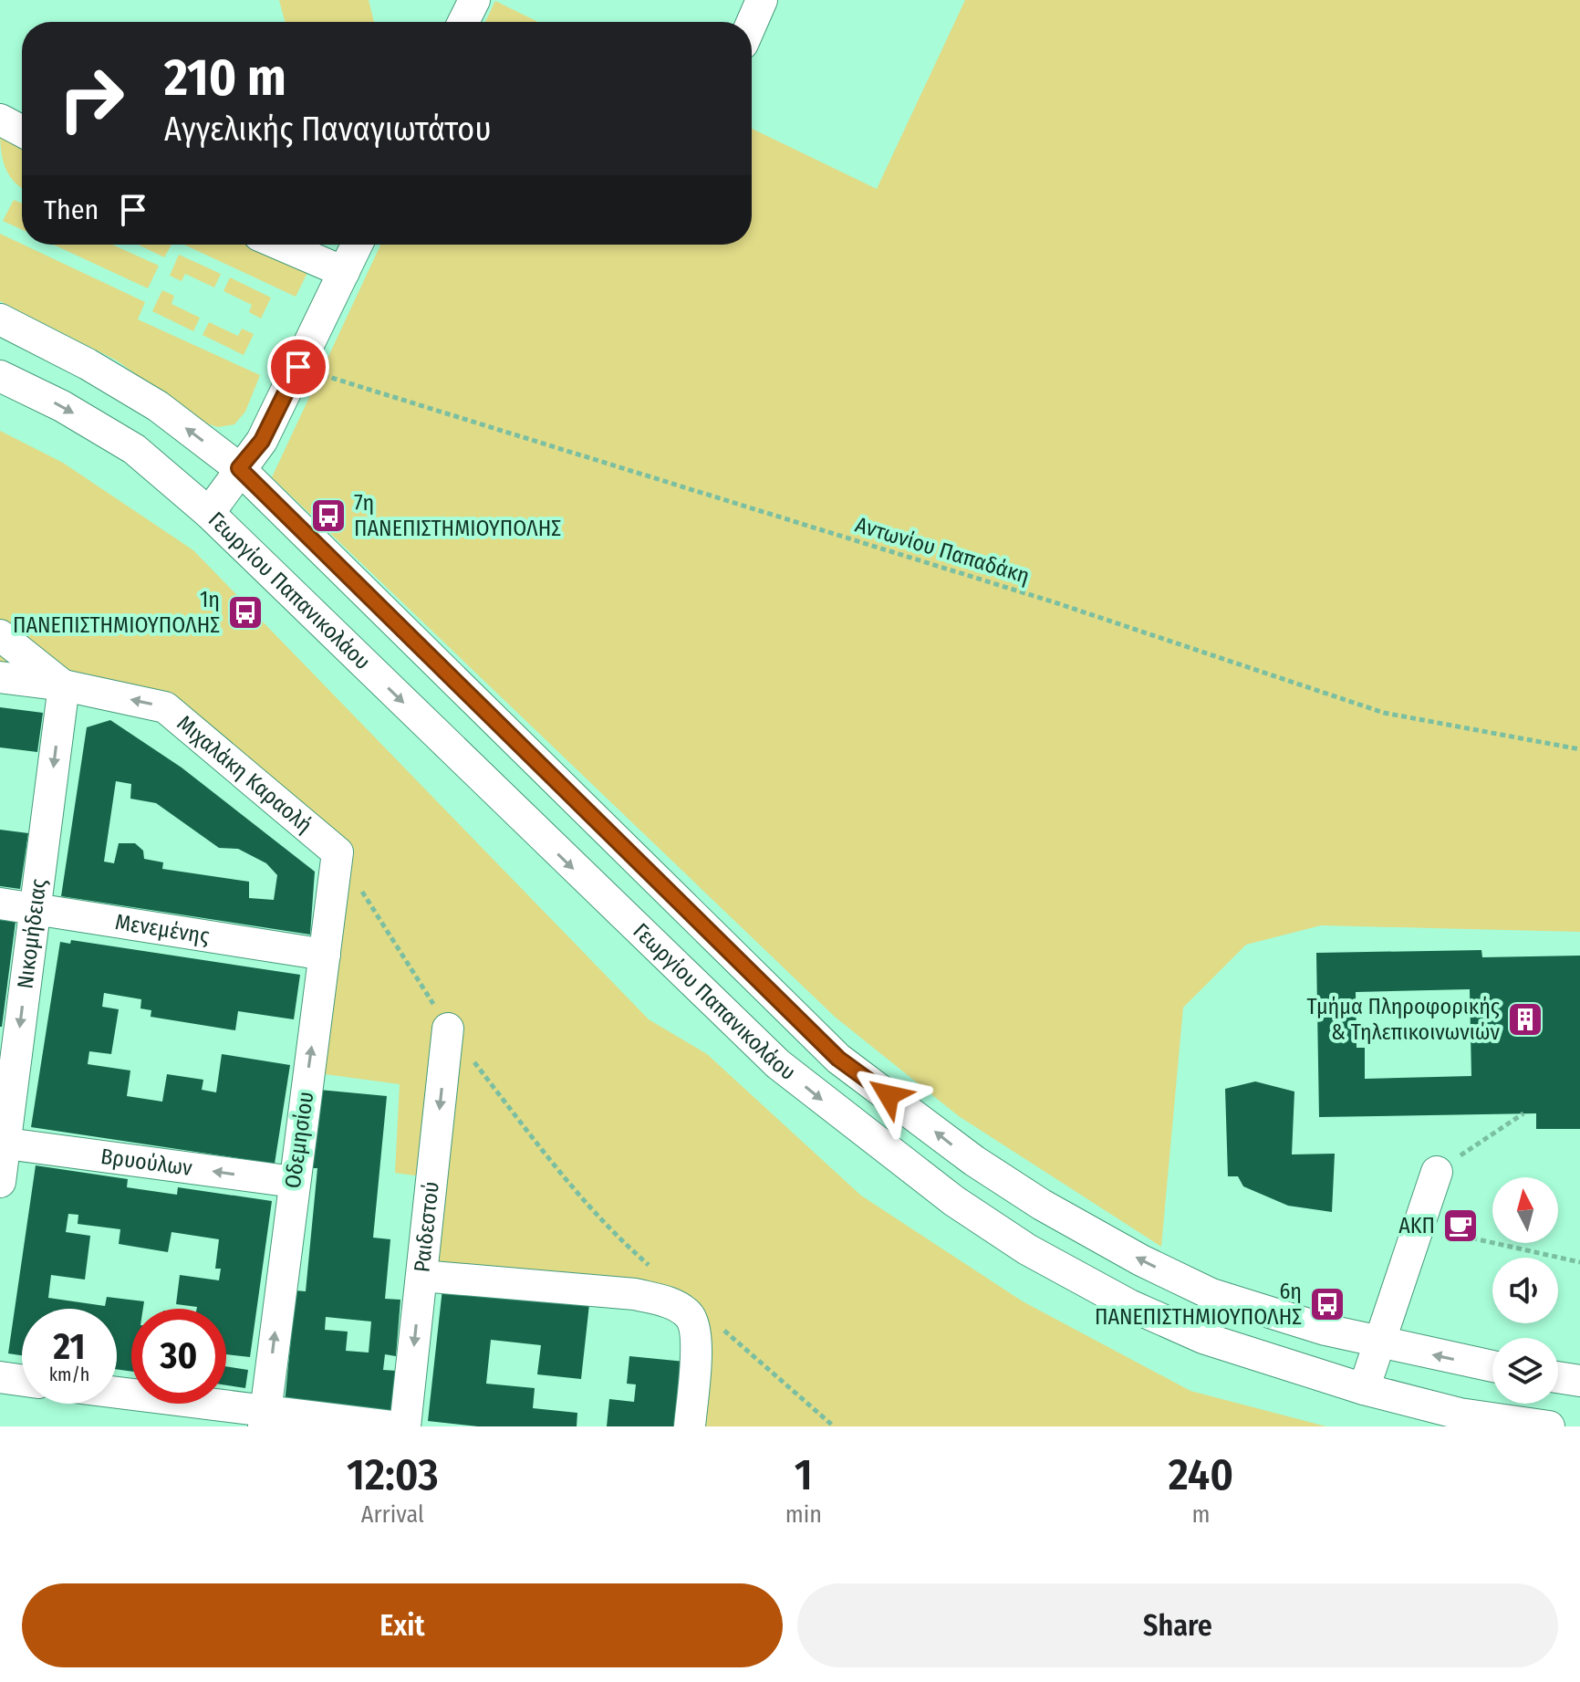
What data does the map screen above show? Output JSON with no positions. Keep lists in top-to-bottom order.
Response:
{
  "streets": {
    "street": [
      "Γεωργίου Παπανικολάου",
      "Μιχαλάκη Καραολή",
      "Μενεμένης",
      "Νικομήδειας",
      "Οδεμησίου",
      "Βρυούλων",
      "Ραιδεστού"
    ],
    "path": ["Αντωνίου Παπαδάκη"]
  },
  "crossings": [
    ["Μιχαλάκη Καραολή", "Νικομήδειας"],
    ["Μιχαλάκη Καραολή", "Οδεμησίου"],
    ["Μενεμένης", "Νικομήδειας"],
    ["Μενεμένης", "Οδεμησίου"],
    ["Νικομήδειας", "Βρυούλων"],
    ["Οδεμησίου", "Βρυούλων"]
  ],
  "one_way": [
    "Μιχαλάκη Καραολή",
    "Νικομήδειας",
    "Οδεμησίου",
    "Ραιδεστού"
  ],
  "places": {
    "bus stop": ["7η ΠΑΝΕΠΙΣΤΗΜΙΟΥΠΟΛΗΣ", "1η ΠΑΝΕΠΙΣΤΗΜΙΟΥΠΟΛΗΣ", "6η ΠΑΝΕΠΙΣΤΗΜΙΟΥΠΟΛΗΣ"],
    "building": ["Τμήμα Πληροφορικής & Τηλεπικοινωνιών"],
    "cafe": ["ΑΚΠ"]
  },
  "north": "top",
  "page": {
    "turn": ["210 m", "Αγγελικής Παναγιωτάτου"],
    "then": "Then",
    "speed": "21 km/h",
    "limit": "30",
    "eta": [
      "12:03",
      "Arrival",
      "1",
      "min",
      "240",
      "m"
    ],
    "buttons": ["Exit", "Share"]
  }
}
